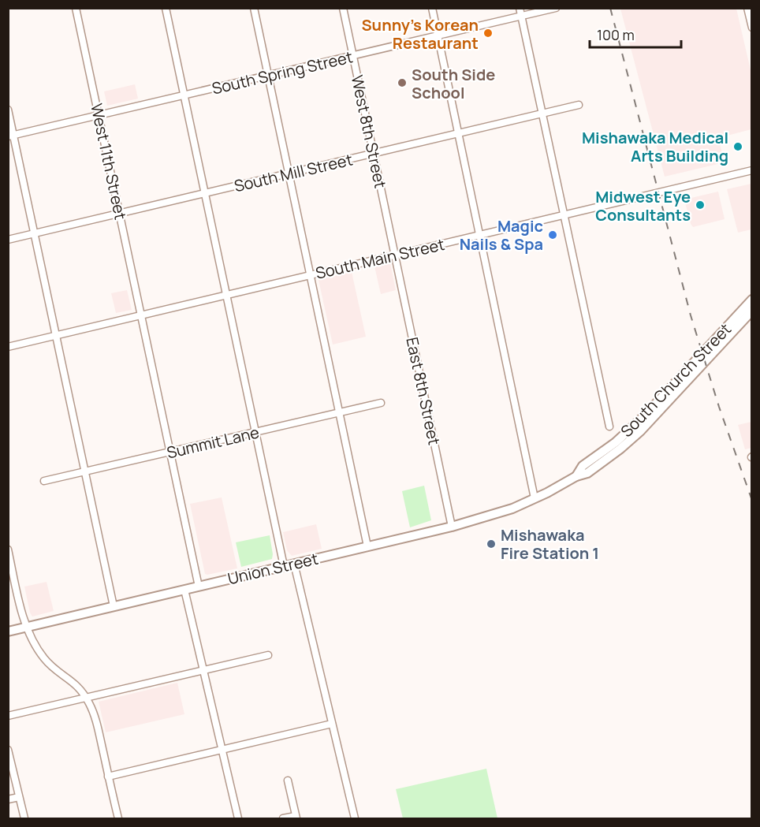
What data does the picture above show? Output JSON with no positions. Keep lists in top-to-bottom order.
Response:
{
  "streets": {
    "main road": ["South Church Street", "Union Street"],
    "street": [
      "South Spring Street",
      "West 8th Street",
      "West 11th Street",
      "South Mill Street",
      "South Main Street",
      "East 8th Street",
      "Summit Lane"
    ]
  },
  "crossings": [
    ["South Spring Street", "West 8th Street"],
    ["South Spring Street", "West 11th Street"],
    ["West 8th Street", "South Mill Street"],
    ["West 8th Street", "South Main Street"],
    ["West 8th Street", "East 8th Street"],
    ["West 11th Street", "South Mill Street"],
    ["West 11th Street", "South Main Street"],
    ["West 11th Street", "Summit Lane"],
    ["West 11th Street", "Union Street"],
    ["South Main Street", "East 8th Street"],
    ["South Church Street", "Union Street"],
    ["East 8th Street", "Union Street"]
  ],
  "places": [
    "Sunny's Korean Restaurant",
    "South Side School",
    "Mishawaka Medical Arts Building",
    "Midwest Eye Consultants",
    "Magic Nails & Spa",
    "Mishawaka Fire Station 1"
  ],
  "scale_bar": "100 m"
}
